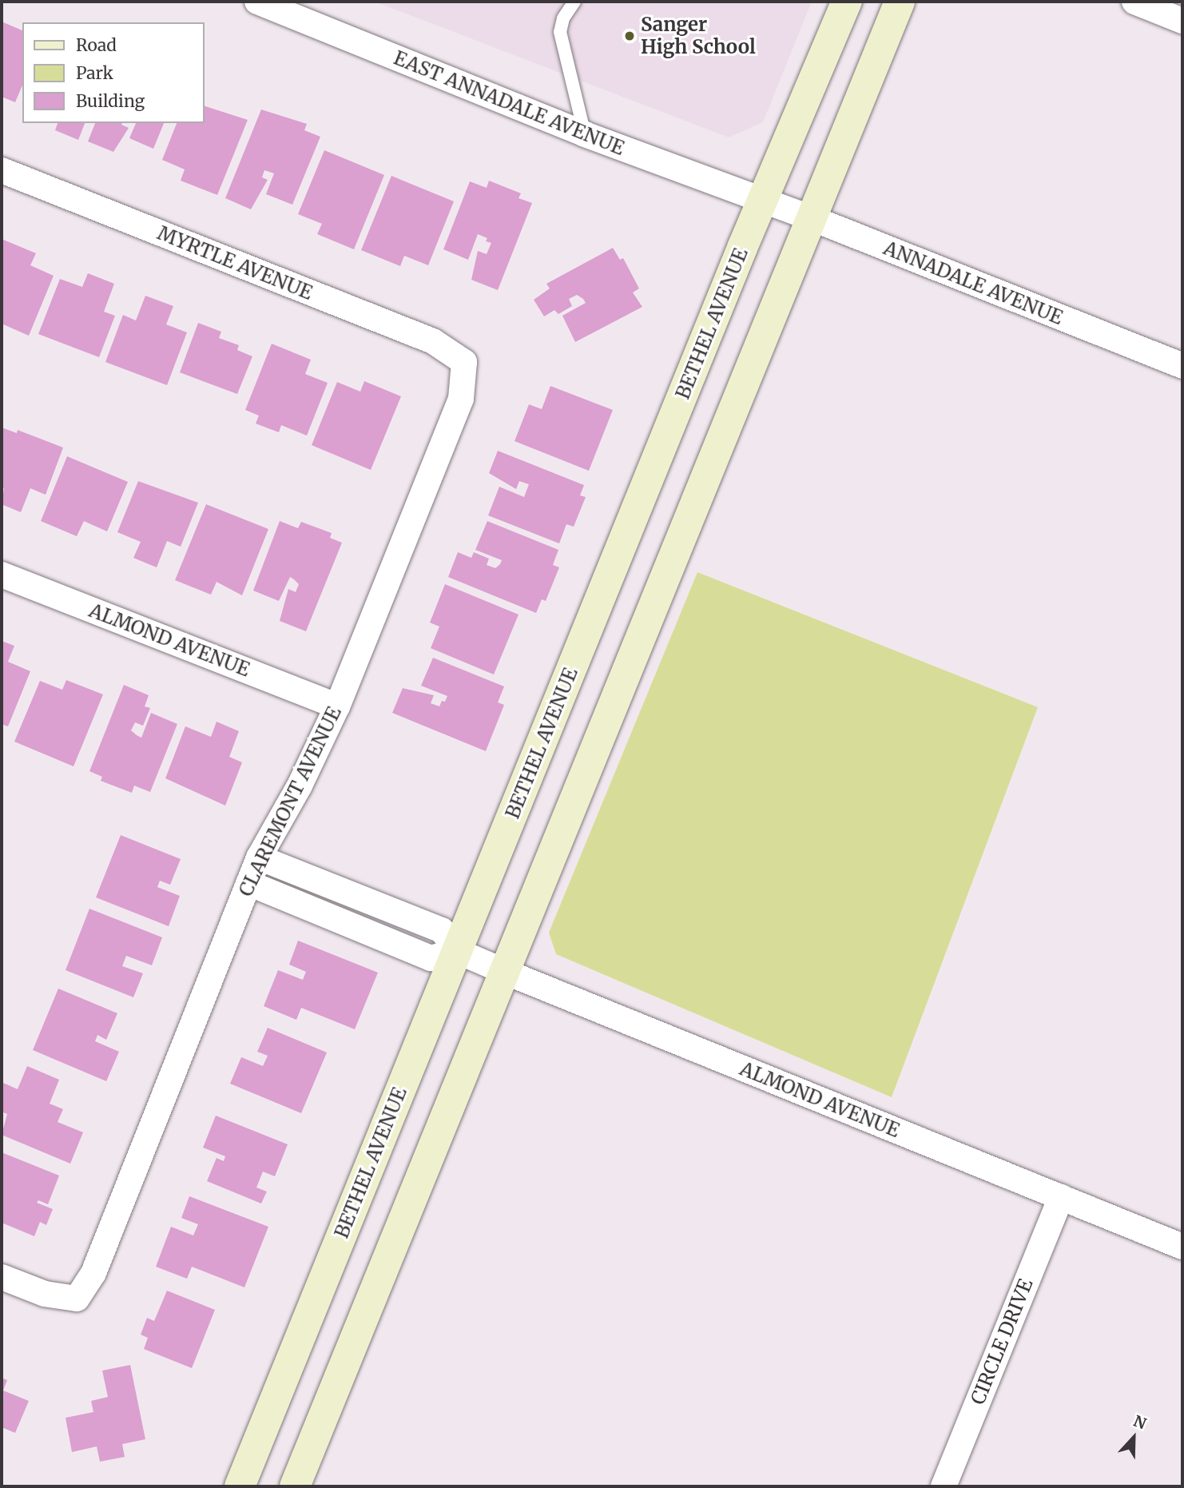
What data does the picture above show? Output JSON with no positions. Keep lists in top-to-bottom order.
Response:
{
  "streets": {
    "main road": ["BETHEL AVENUE"],
    "street": [
      "EAST ANNADALE AVENUE",
      "MYRTLE AVENUE",
      "ANNADALE AVENUE",
      "ALMOND AVENUE",
      "CLAREMONT AVENUE",
      "CIRCLE DRIVE"
    ]
  },
  "crossings": [
    ["EAST ANNADALE AVENUE", "ANNADALE AVENUE"],
    ["EAST ANNADALE AVENUE", "BETHEL AVENUE"],
    ["MYRTLE AVENUE", "CLAREMONT AVENUE"],
    ["ANNADALE AVENUE", "BETHEL AVENUE"],
    ["BETHEL AVENUE", "ALMOND AVENUE"],
    ["ALMOND AVENUE", "CLAREMONT AVENUE"],
    ["ALMOND AVENUE", "CIRCLE DRIVE"]
  ],
  "places": ["Sanger High School"],
  "legend": ["Road", "Park", "Building"],
  "north": "top"
}
